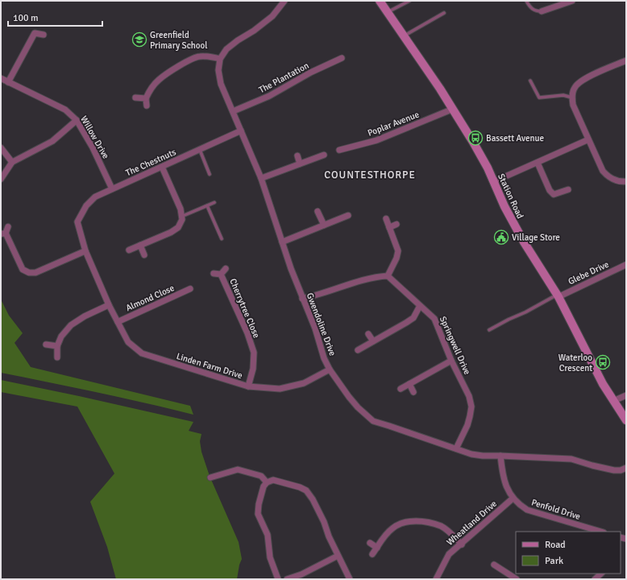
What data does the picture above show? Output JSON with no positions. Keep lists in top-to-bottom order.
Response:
{
  "streets": {
    "street": [
      "The Plantation",
      "Poplar Avenue",
      "Willow Drive",
      "The Chestnuts",
      "Station Road",
      "Glebe Drive",
      "Almond Close",
      "Cherrytree Close",
      "Gwendoline Drive",
      "Springwell Drive",
      "Linden Farm Drive",
      "Penfold Drive",
      "Wheatland Drive"
    ]
  },
  "crossings": [
    ["The Plantation", "Gwendoline Drive"],
    ["Poplar Avenue", "Station Road"],
    ["Willow Drive", "The Chestnuts"],
    ["The Chestnuts", "Gwendoline Drive"],
    ["The Chestnuts", "Linden Farm Drive"],
    ["Station Road", "Glebe Drive"],
    ["Almond Close", "Linden Farm Drive"],
    ["Cherrytree Close", "Linden Farm Drive"],
    ["Gwendoline Drive", "Springwell Drive"],
    ["Gwendoline Drive", "Linden Farm Drive"],
    ["Gwendoline Drive", "Penfold Drive"],
    ["Penfold Drive", "Wheatland Drive"]
  ],
  "districts": ["COUNTESTHORPE"],
  "places": {
    "school or university": ["Greenfield Primary School"],
    "bus stop": ["Bassett Avenue", "Waterloo Crescent"],
    "public building": ["Village Store"]
  },
  "legend": ["Road", "Park"],
  "scale_bar": "100 m"
}
